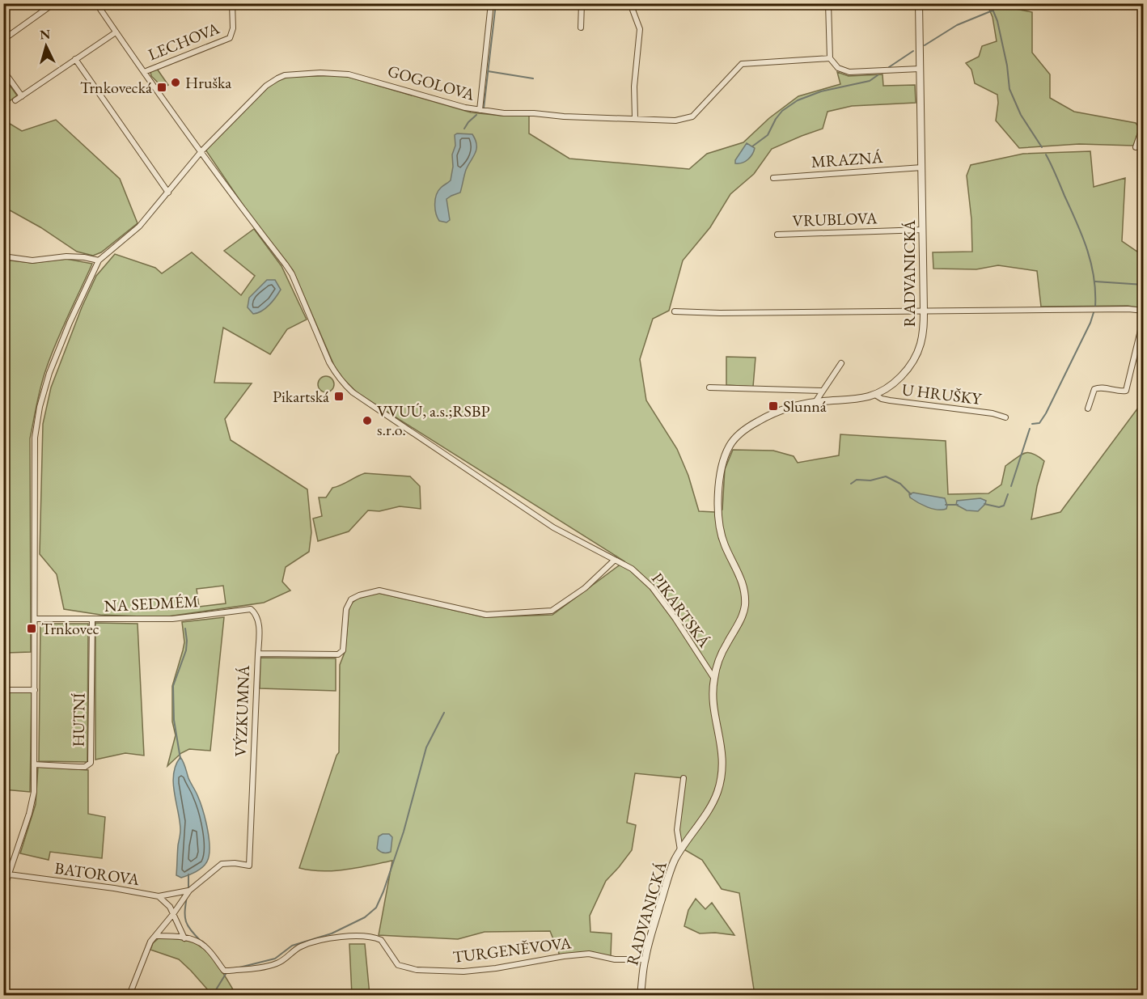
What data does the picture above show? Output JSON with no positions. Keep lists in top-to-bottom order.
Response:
{
  "streets": {
    "street": [
      "LECHOVA",
      "GOGOLOVA",
      "MRAZNÁ",
      "VRUBLOVA",
      "RADVANICKÁ",
      "U HRUŠKY",
      "NA SEDMÉM",
      "PIKARTSKÁ",
      "VÝZKUMNÁ",
      "HUTNÍ",
      "BATOROVA",
      "TURGENĚVOVA"
    ]
  },
  "crossings": [
    ["LECHOVA", "PIKARTSKÁ"],
    ["GOGOLOVA", "PIKARTSKÁ"],
    ["MRAZNÁ", "RADVANICKÁ"],
    ["VRUBLOVA", "RADVANICKÁ"],
    ["RADVANICKÁ", "U HRUŠKY"],
    ["RADVANICKÁ", "PIKARTSKÁ"],
    ["RADVANICKÁ", "TURGENĚVOVA"],
    ["NA SEDMÉM", "VÝZKUMNÁ"],
    ["NA SEDMÉM", "HUTNÍ"],
    ["PIKARTSKÁ", "VÝZKUMNÁ"],
    ["VÝZKUMNÁ", "BATOROVA"],
    ["BATOROVA", "TURGENĚVOVA"]
  ],
  "places": {
    "other": ["Hruška", "VVUÚ, a.s.;RSBP s.r.o."],
    "transit": [
      "Trnkovecká",
      "Pikartská",
      "Slunná",
      "Trnkovec"
    ]
  },
  "north": "top"
}
